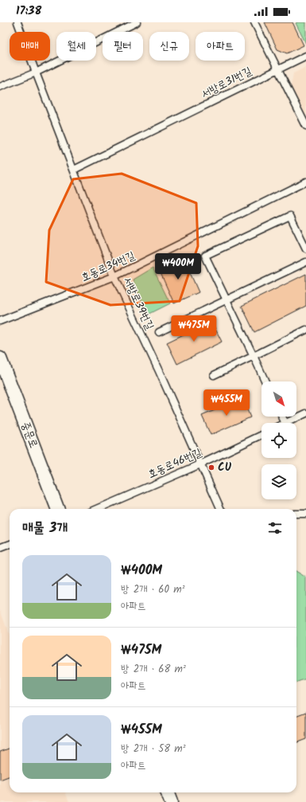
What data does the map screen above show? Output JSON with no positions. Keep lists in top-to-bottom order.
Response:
{
  "streets": {
    "street": ["중문로"],
    "lane": [
      "서방로31번길",
      "호동로34번길",
      "서방로39번길",
      "호동로46번길"
    ]
  },
  "crossings": [
    ["서방로31번길", "서방로39번길"],
    ["호동로34번길", "서방로39번길"],
    ["서방로39번길", "호동로46번길"]
  ],
  "places": ["CU"],
  "north": "bottom right",
  "page": {
    "status": "17:38",
    "chip": [
      "매매",
      "월세",
      "필터",
      "신규",
      "아파트"
    ],
    "price": ["₩400M", "₩475M", "₩455M"],
    "heading": "매물 3개",
    "list": [
      {
        "name": "₩400M",
        "note": "방 2개 · 60 m² · 아파트"
      },
      {
        "name": "₩475M",
        "note": "방 2개 · 68 m² · 아파트"
      },
      {
        "name": "₩455M",
        "note": "방 2개 · 58 m² · 아파트"
      }
    ]
  }
}
